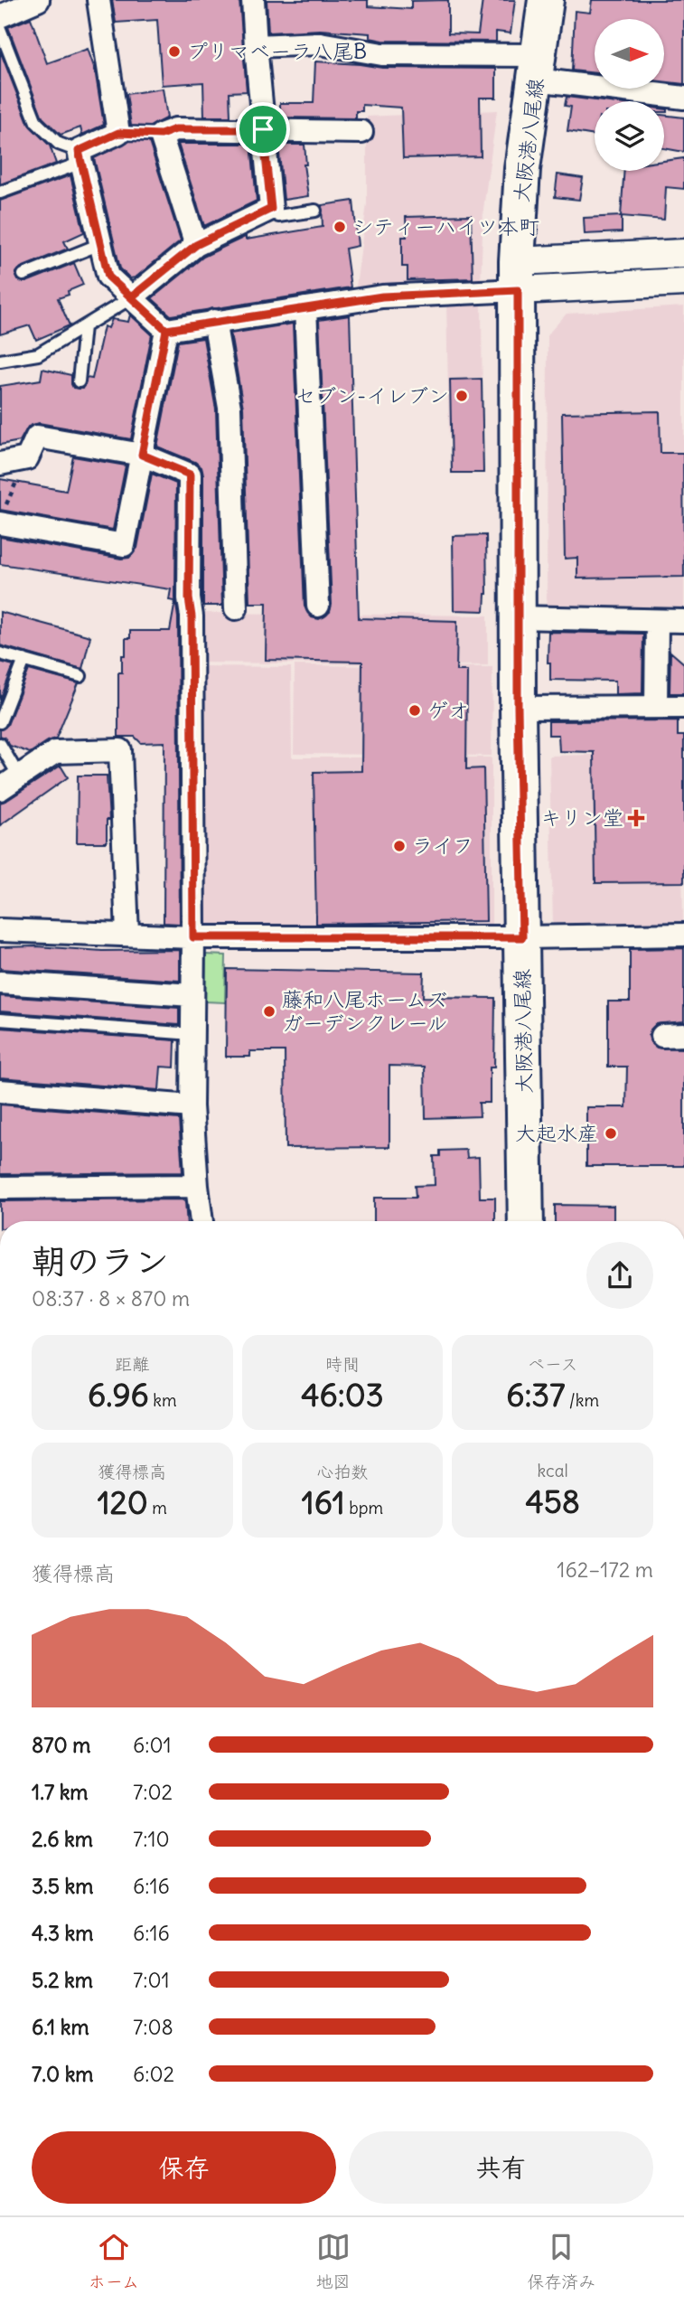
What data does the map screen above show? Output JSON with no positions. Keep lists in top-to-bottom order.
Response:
{
  "streets": {
    "main road": ["大阪港八尾線"]
  },
  "places": {
    "other": [
      "プリマベーラ八尾B",
      "シティーハイツ本町",
      "セブン-イレブン",
      "ゲオ",
      "ライフ",
      "藤和八尾ホームズ ガーデンクレール",
      "大起水産"
    ],
    "health": ["キリン堂"]
  },
  "north": "right",
  "page": {
    "heading": ["朝のラン", "08:37 · 8 × 870 m"],
    "stats": [
      ["距離", "6.96 km"],
      ["時間", "46:03"],
      ["ペース", "6:37 /km"],
      ["獲得標高", "120 m"],
      ["心拍数", "161 bpm"],
      ["kcal", "458"]
    ],
    "chart": ["獲得標高", "162–172 m"],
    "list": [
      {
        "name": "870 m",
        "note": "6:01"
      },
      {
        "name": "1.7 km",
        "note": "7:02"
      },
      {
        "name": "2.6 km",
        "note": "7:10"
      },
      {
        "name": "3.5 km",
        "note": "6:16"
      },
      {
        "name": "4.3 km",
        "note": "6:16"
      },
      {
        "name": "5.2 km",
        "note": "7:01"
      },
      {
        "name": "6.1 km",
        "note": "7:08"
      },
      {
        "name": "7.0 km",
        "note": "6:02"
      }
    ],
    "buttons": ["保存", "共有"],
    "tabs": ["ホーム", "地図", "保存済み"]
  }
}
